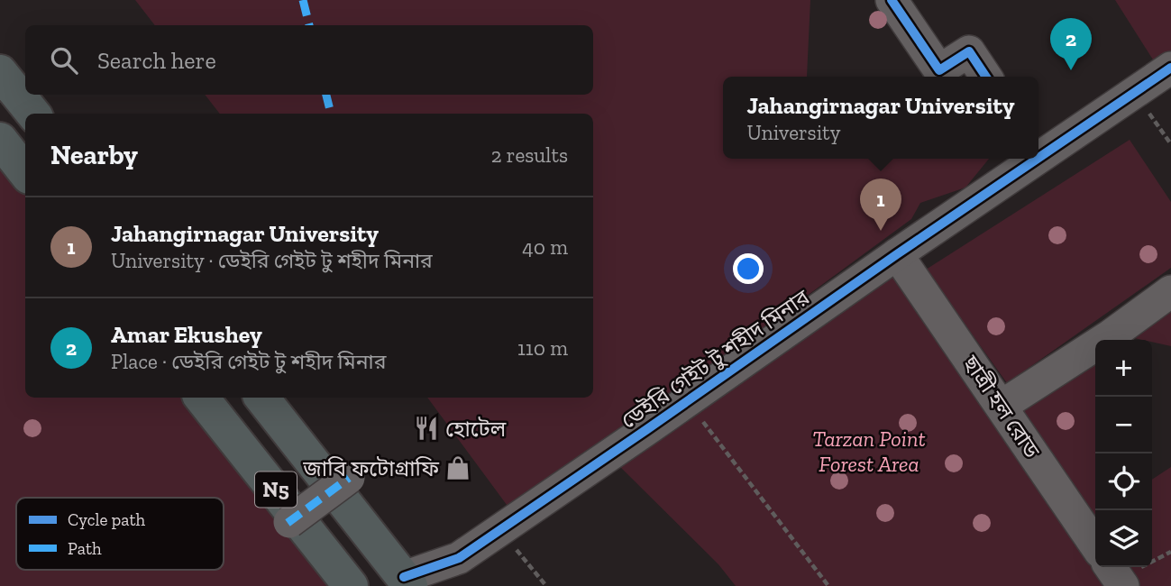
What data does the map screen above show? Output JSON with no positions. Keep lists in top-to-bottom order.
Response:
{
  "streets": {
    "highway": ["N5"],
    "street": ["ডেইরি গেইট টু শহীদ মিনার", "ছাত্রী হল রোড"]
  },
  "crossings": [
    ["ডেইরি গেইট টু শহীদ মিনার", "ছাত্রী হল রোড"],
    ["ডেইরি গেইট টু শহীদ মিনার", "N5"]
  ],
  "parks": ["Tarzan Point Forest Area"],
  "places": {
    "restaurant": ["হোটেল"],
    "shop": ["জাবি ফটোগ্রাফি"]
  },
  "legend": ["Cycle path", "Path"],
  "page": {
    "pins": ["2", "1"],
    "search": "Search here",
    "popup": ["Jahangirnagar University", "University"],
    "heading": ["Nearby", "2 results"],
    "list": [
      {
        "mark": "1",
        "name": "Jahangirnagar University",
        "note": "University · ডেইরি গেইট টু শহীদ মিনার",
        "value": "40 m"
      },
      {
        "mark": "2",
        "name": "Amar Ekushey",
        "note": "Place · ডেইরি গেইট টু শহীদ মিনার",
        "value": "110 m"
      }
    ],
    "map_buttons": ["+", "−"]
  }
}
